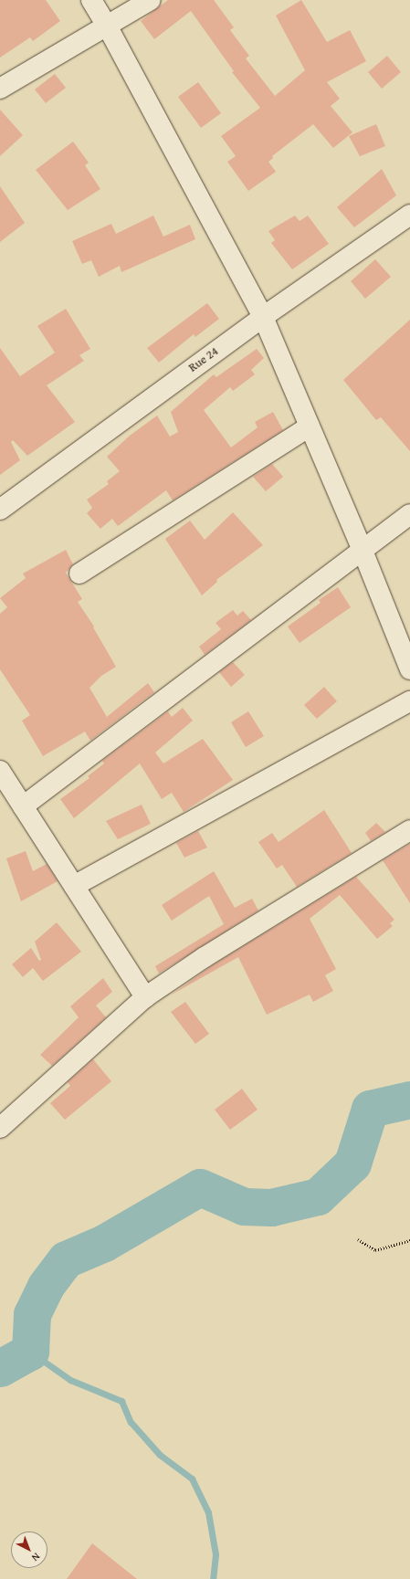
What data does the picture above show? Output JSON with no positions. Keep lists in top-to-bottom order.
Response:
{
  "streets": {
    "street": ["Rue 24"]
  },
  "north": "bottom right"
}
